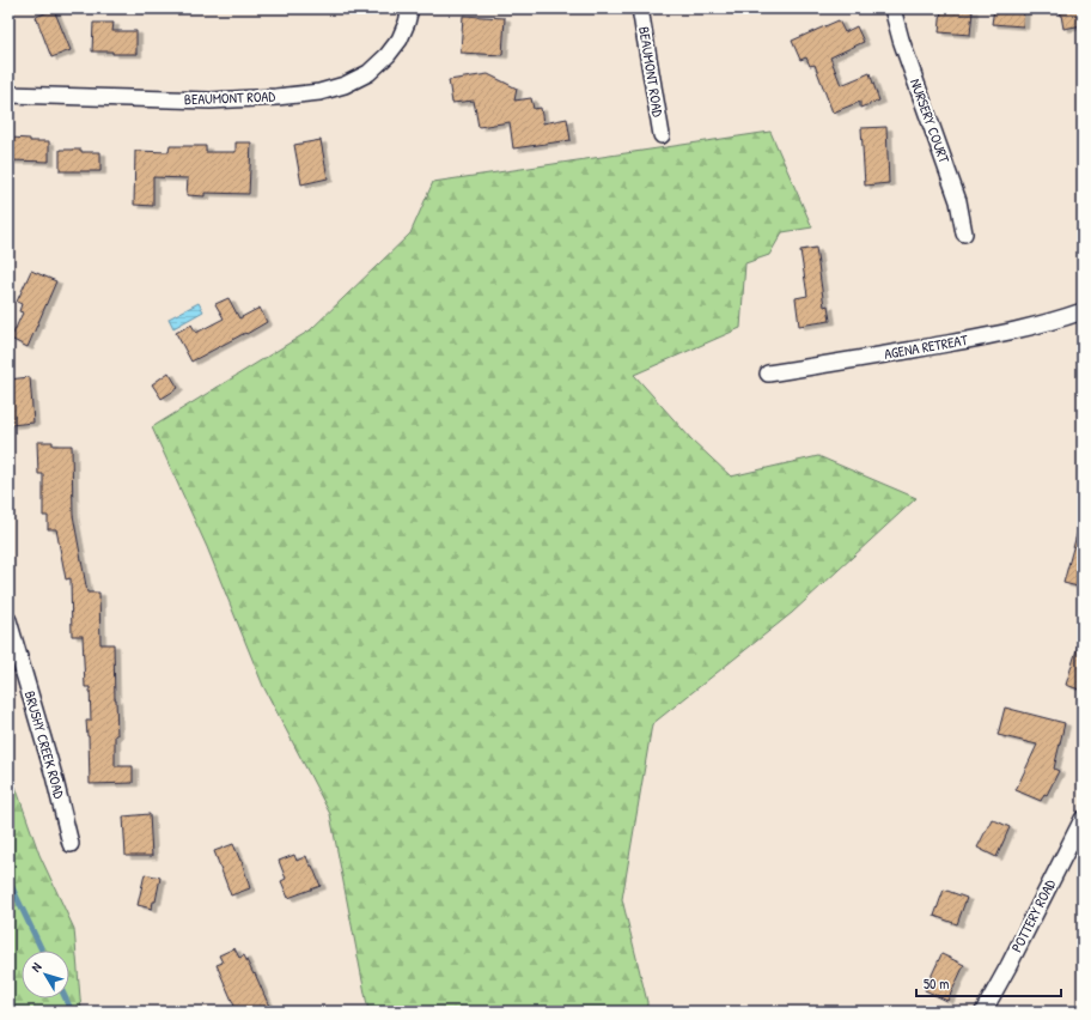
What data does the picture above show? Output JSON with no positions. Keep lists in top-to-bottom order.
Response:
{
  "streets": {
    "street": [
      "BEAUMONT ROAD",
      "NURSERY COURT",
      "AGENA RETREAT",
      "BRUSHY CREEK ROAD",
      "POTTERY ROAD"
    ]
  },
  "scale_bar": "50 m",
  "north": "top left"
}
